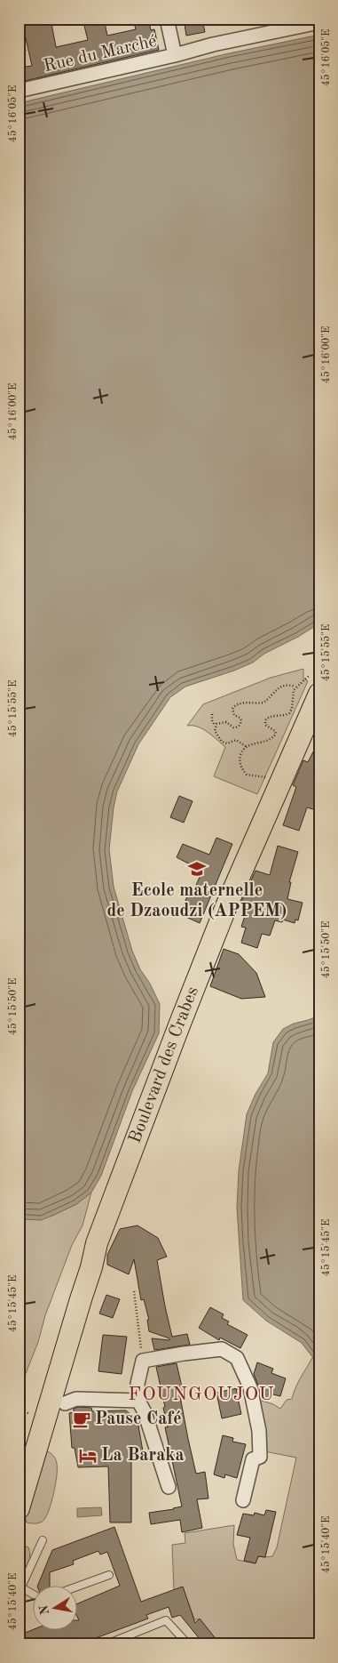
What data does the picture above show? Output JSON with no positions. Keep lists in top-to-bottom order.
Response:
{
  "streets": {
    "main road": ["Boulevard des Crabes"],
    "street": ["Rue du Marché"]
  },
  "districts": ["FOUNGOUJOU"],
  "places": {
    "school or university": ["Ecole maternelle de Dzaoudzi (APPEM)"],
    "cafe": ["Pause Café"],
    "hotel": ["La Baraka"]
  },
  "north": "left",
  "coordinates": [
    "45°16'05\"E",
    "45°16'00\"E",
    "45°15'55\"E",
    "45°15'50\"E",
    "45°15'45\"E",
    "45°15'40\"E"
  ]
}
